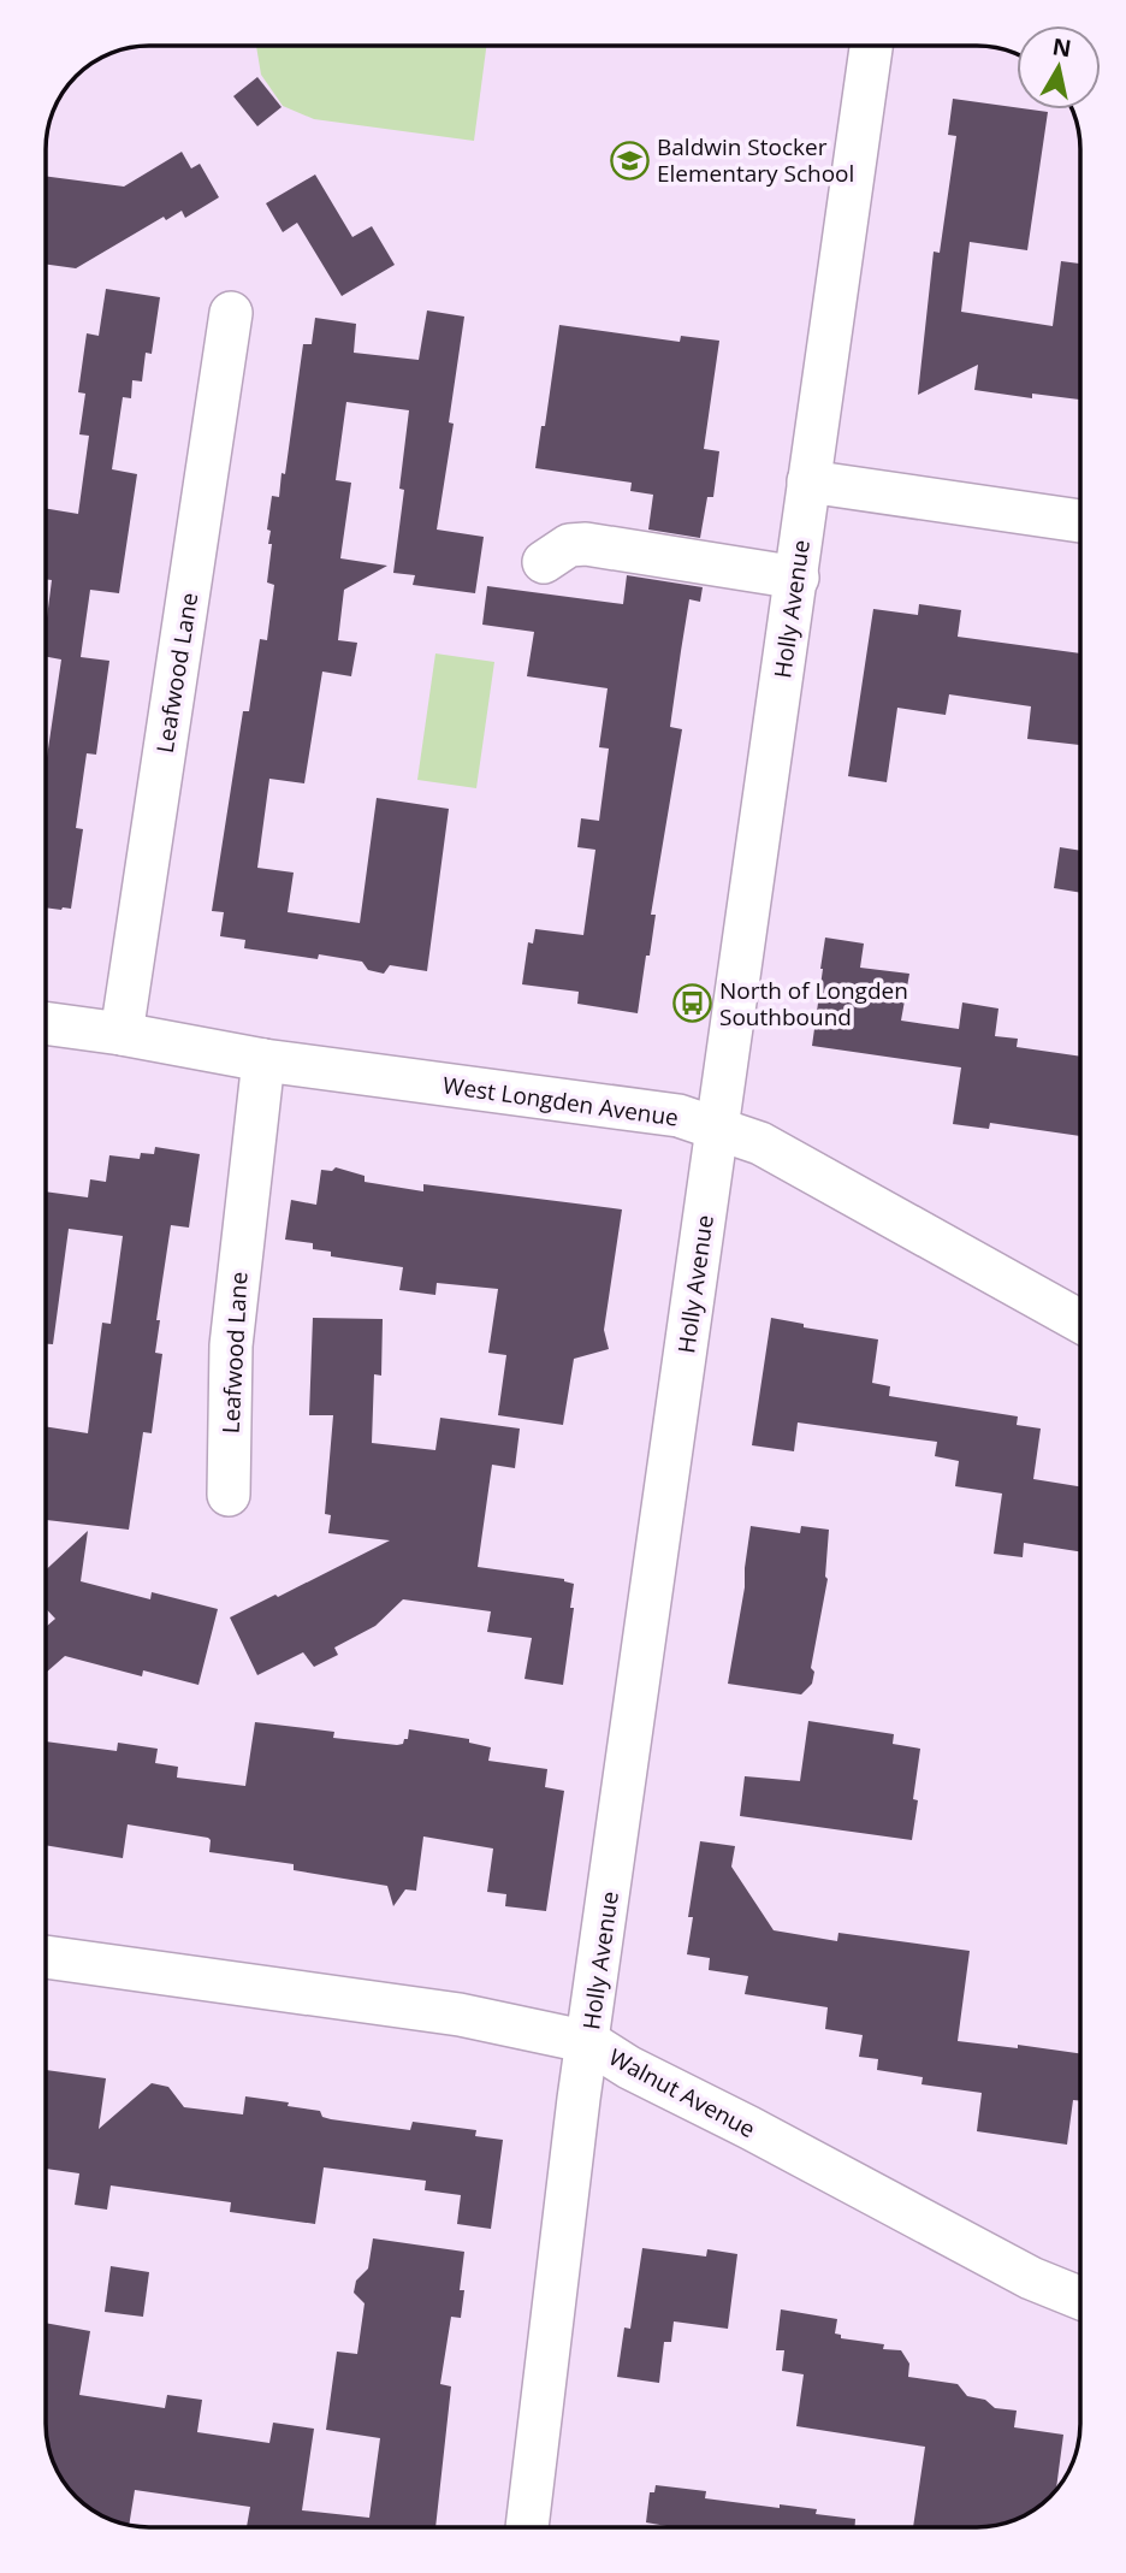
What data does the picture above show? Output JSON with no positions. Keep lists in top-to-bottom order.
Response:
{
  "streets": {
    "street": [
      "Holly Avenue",
      "Leafwood Lane",
      "West Longden Avenue",
      "Walnut Avenue"
    ]
  },
  "crossings": [
    ["Holly Avenue", "West Longden Avenue"],
    ["Holly Avenue", "Walnut Avenue"],
    ["Leafwood Lane", "West Longden Avenue"]
  ],
  "places": {
    "school or university": ["Baldwin Stocker Elementary School"],
    "bus stop": ["North of Longden Southbound"]
  },
  "north": "top"
}
